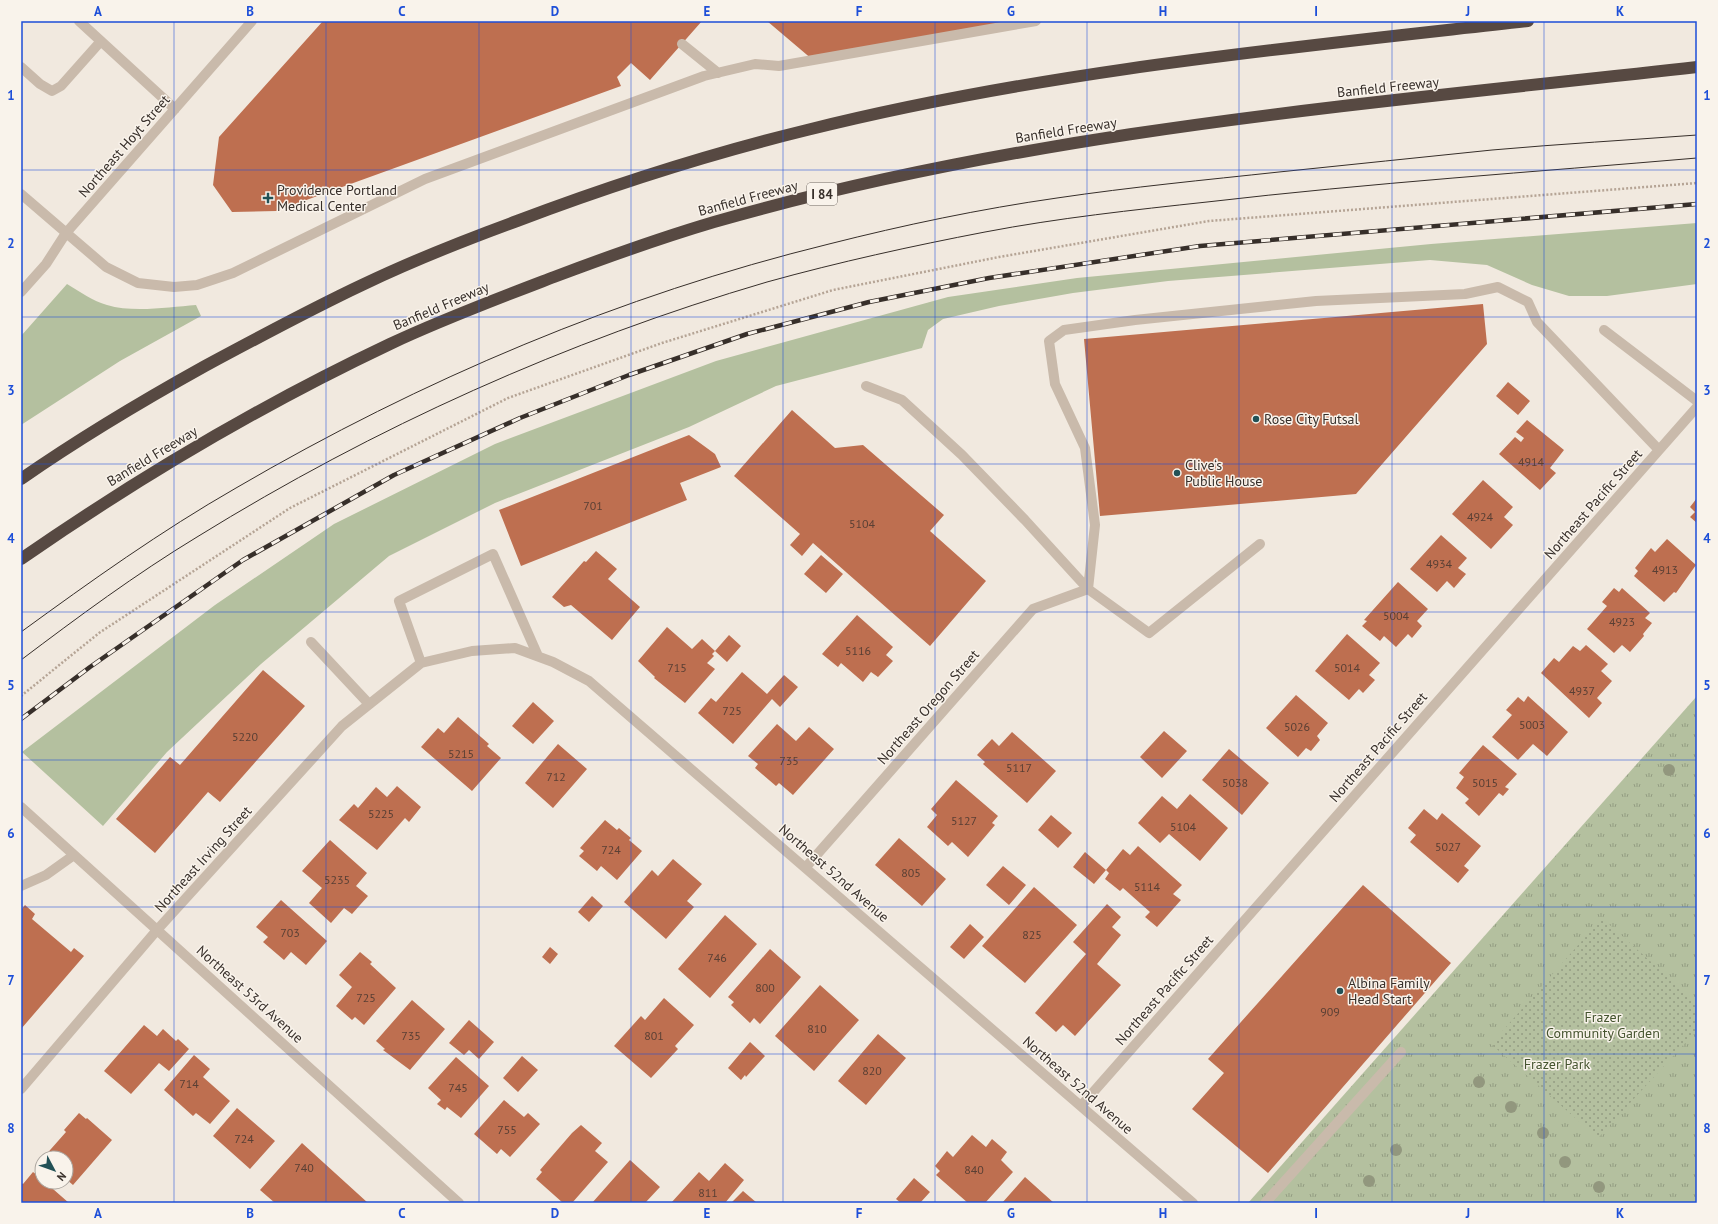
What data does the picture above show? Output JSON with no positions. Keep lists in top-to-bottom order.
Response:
{
  "streets": {
    "highway": ["Banfield Freeway", "I 84"],
    "street": [
      "Northeast Hoyt Street",
      "Northeast Pacific Street",
      "Northeast Oregon Street",
      "Northeast Irving Street",
      "Northeast 52nd Avenue",
      "Northeast 53rd Avenue"
    ]
  },
  "crossings": [
    ["Northeast Pacific Street", "Northeast 52nd Avenue"],
    ["Northeast Oregon Street", "Northeast 52nd Avenue"],
    ["Northeast Irving Street", "Northeast 52nd Avenue"],
    ["Northeast Irving Street", "Northeast 53rd Avenue"]
  ],
  "parks": ["Frazer Community Garden", "Frazer Park"],
  "places": {
    "health": ["Providence Portland Medical Center"],
    "other": ["Rose City Futsal", "Clive‘s Public House", "Albina Family Head Start"]
  },
  "house_numbers": [
    "4914",
    "701",
    "4924",
    "5104",
    "4934",
    "4913",
    "5004",
    "4923",
    "5116",
    "715",
    "5014",
    "4937",
    "725",
    "5003",
    "5026",
    "5220",
    "5215",
    "735",
    "5117",
    "712",
    "5038",
    "5015",
    "5225",
    "5127",
    "5104",
    "5027",
    "724",
    "805",
    "5235",
    "5114",
    "703",
    "825",
    "746",
    "800",
    "725",
    "909",
    "810",
    "735",
    "801",
    "820",
    "714",
    "745",
    "755",
    "724",
    "740",
    "840",
    "811"
  ],
  "north": "bottom right",
  "grid": {
    "columns": [
      "A",
      "B",
      "C",
      "D",
      "E",
      "F",
      "G",
      "H",
      "I",
      "J",
      "K"
    ],
    "rows": [
      "1",
      "2",
      "3",
      "4",
      "5",
      "6",
      "7",
      "8"
    ]
  }
}
